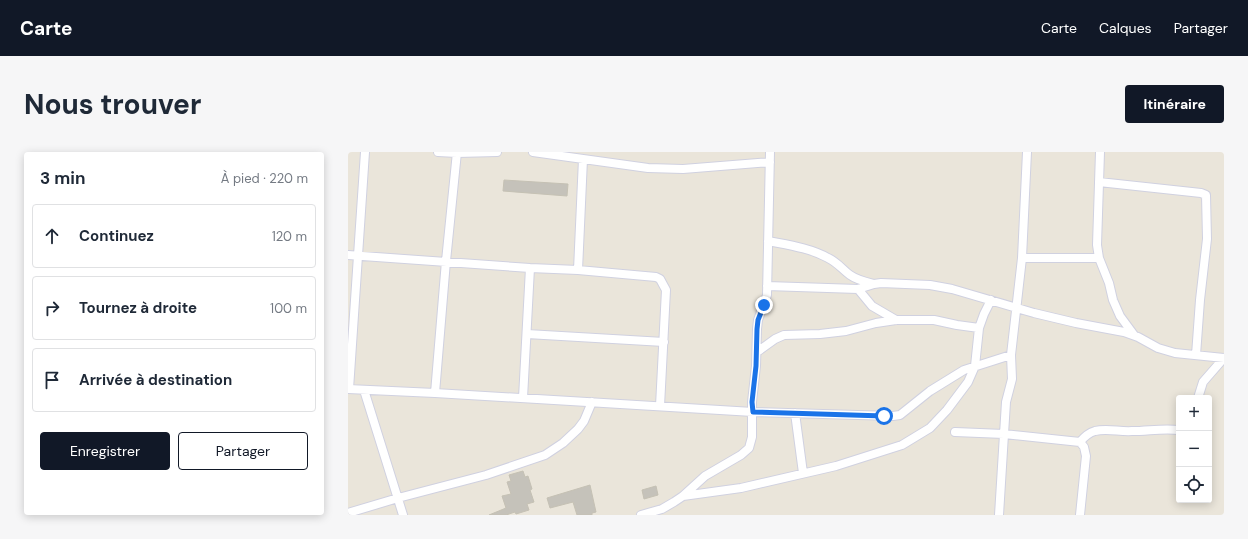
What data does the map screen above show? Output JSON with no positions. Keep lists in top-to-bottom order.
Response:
{
  "page": {
    "header": "Carte",
    "nav": ["Carte", "Calques", "Partager"],
    "buttons": [
      "Itinéraire",
      ["Enregistrer", "Partager"]
    ],
    "title": "Nous trouver",
    "heading": ["3 min", "À pied · 220 m"],
    "list": [
      ["Continuez", "120 m"],
      ["Tournez à droite", "100 m"],
      "Arrivée à destination"
    ],
    "map_buttons": ["+", "−"]
  }
}
